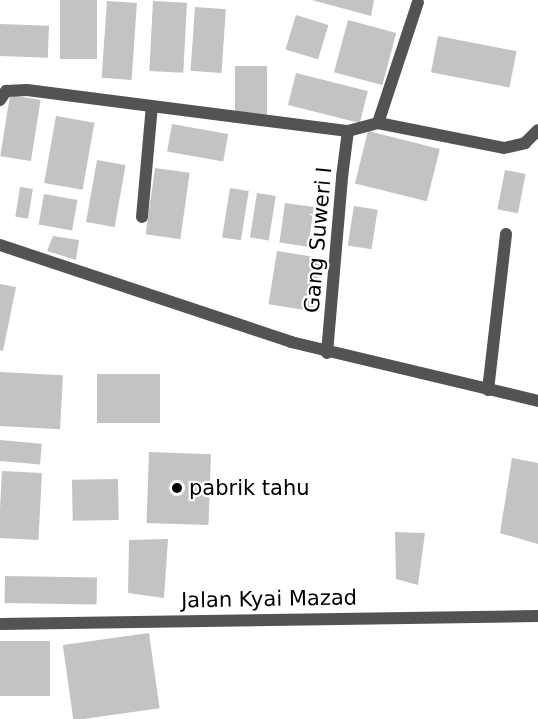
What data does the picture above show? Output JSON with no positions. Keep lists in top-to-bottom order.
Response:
{
  "streets": {
    "street": ["Gang Suweri I", "Jalan Kyai Mazad"]
  },
  "places": ["pabrik tahu"]
}
